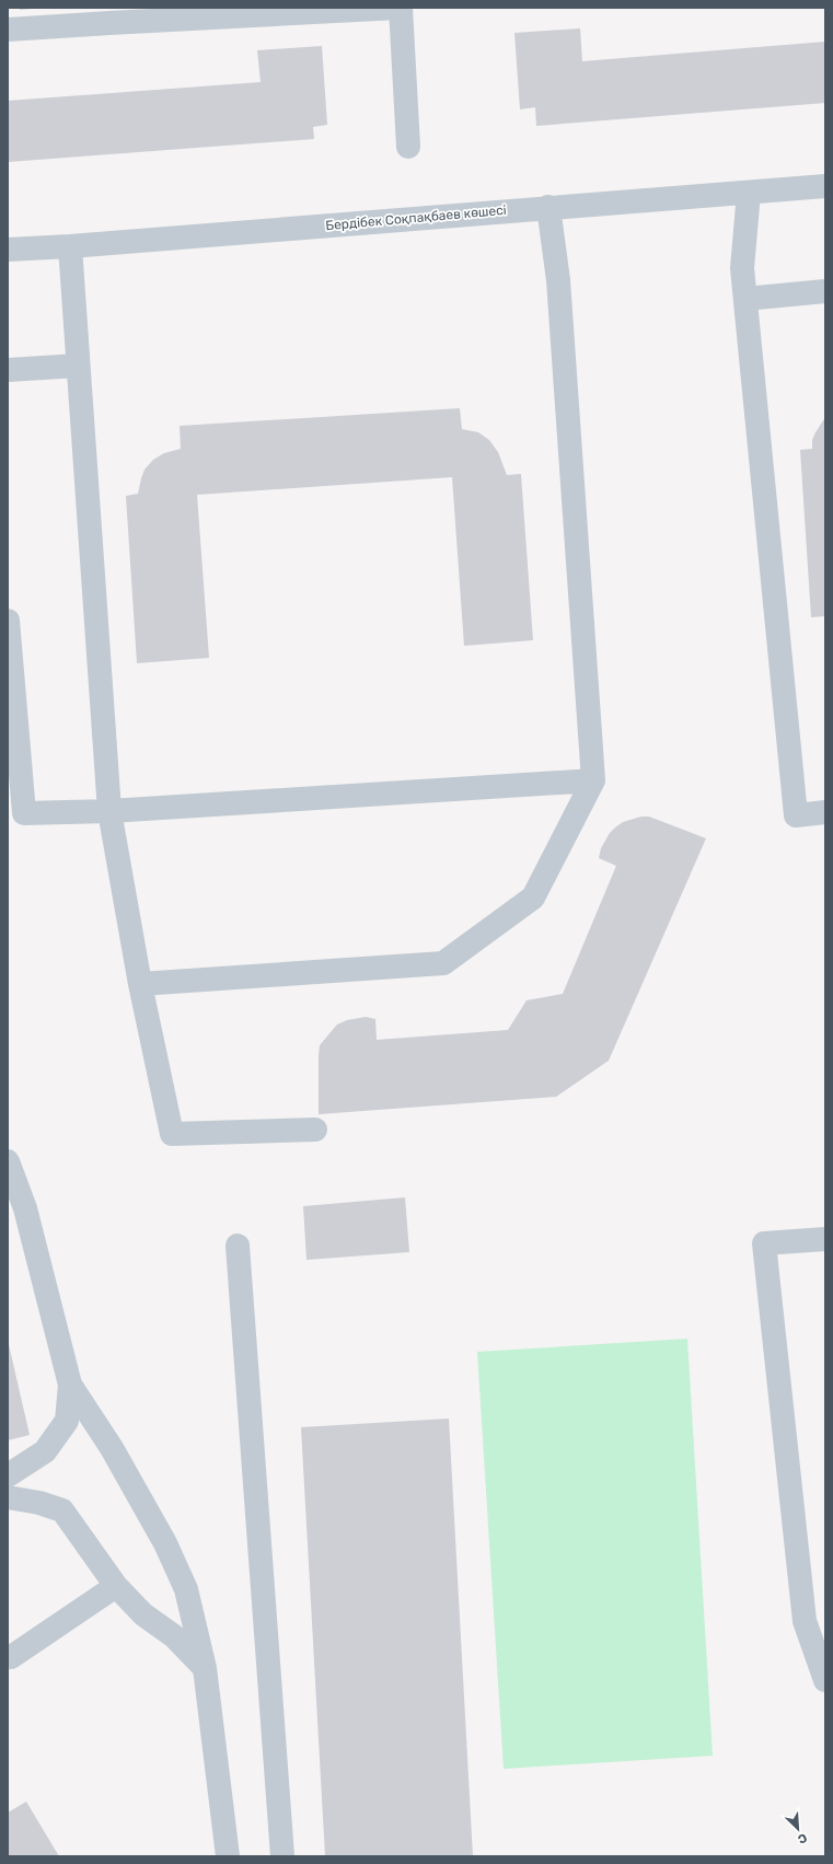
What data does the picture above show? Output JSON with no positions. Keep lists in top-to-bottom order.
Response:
{
  "streets": {
    "street": ["Бердібек Соқпақбаев көшесі"]
  },
  "north": "bottom right"
}
